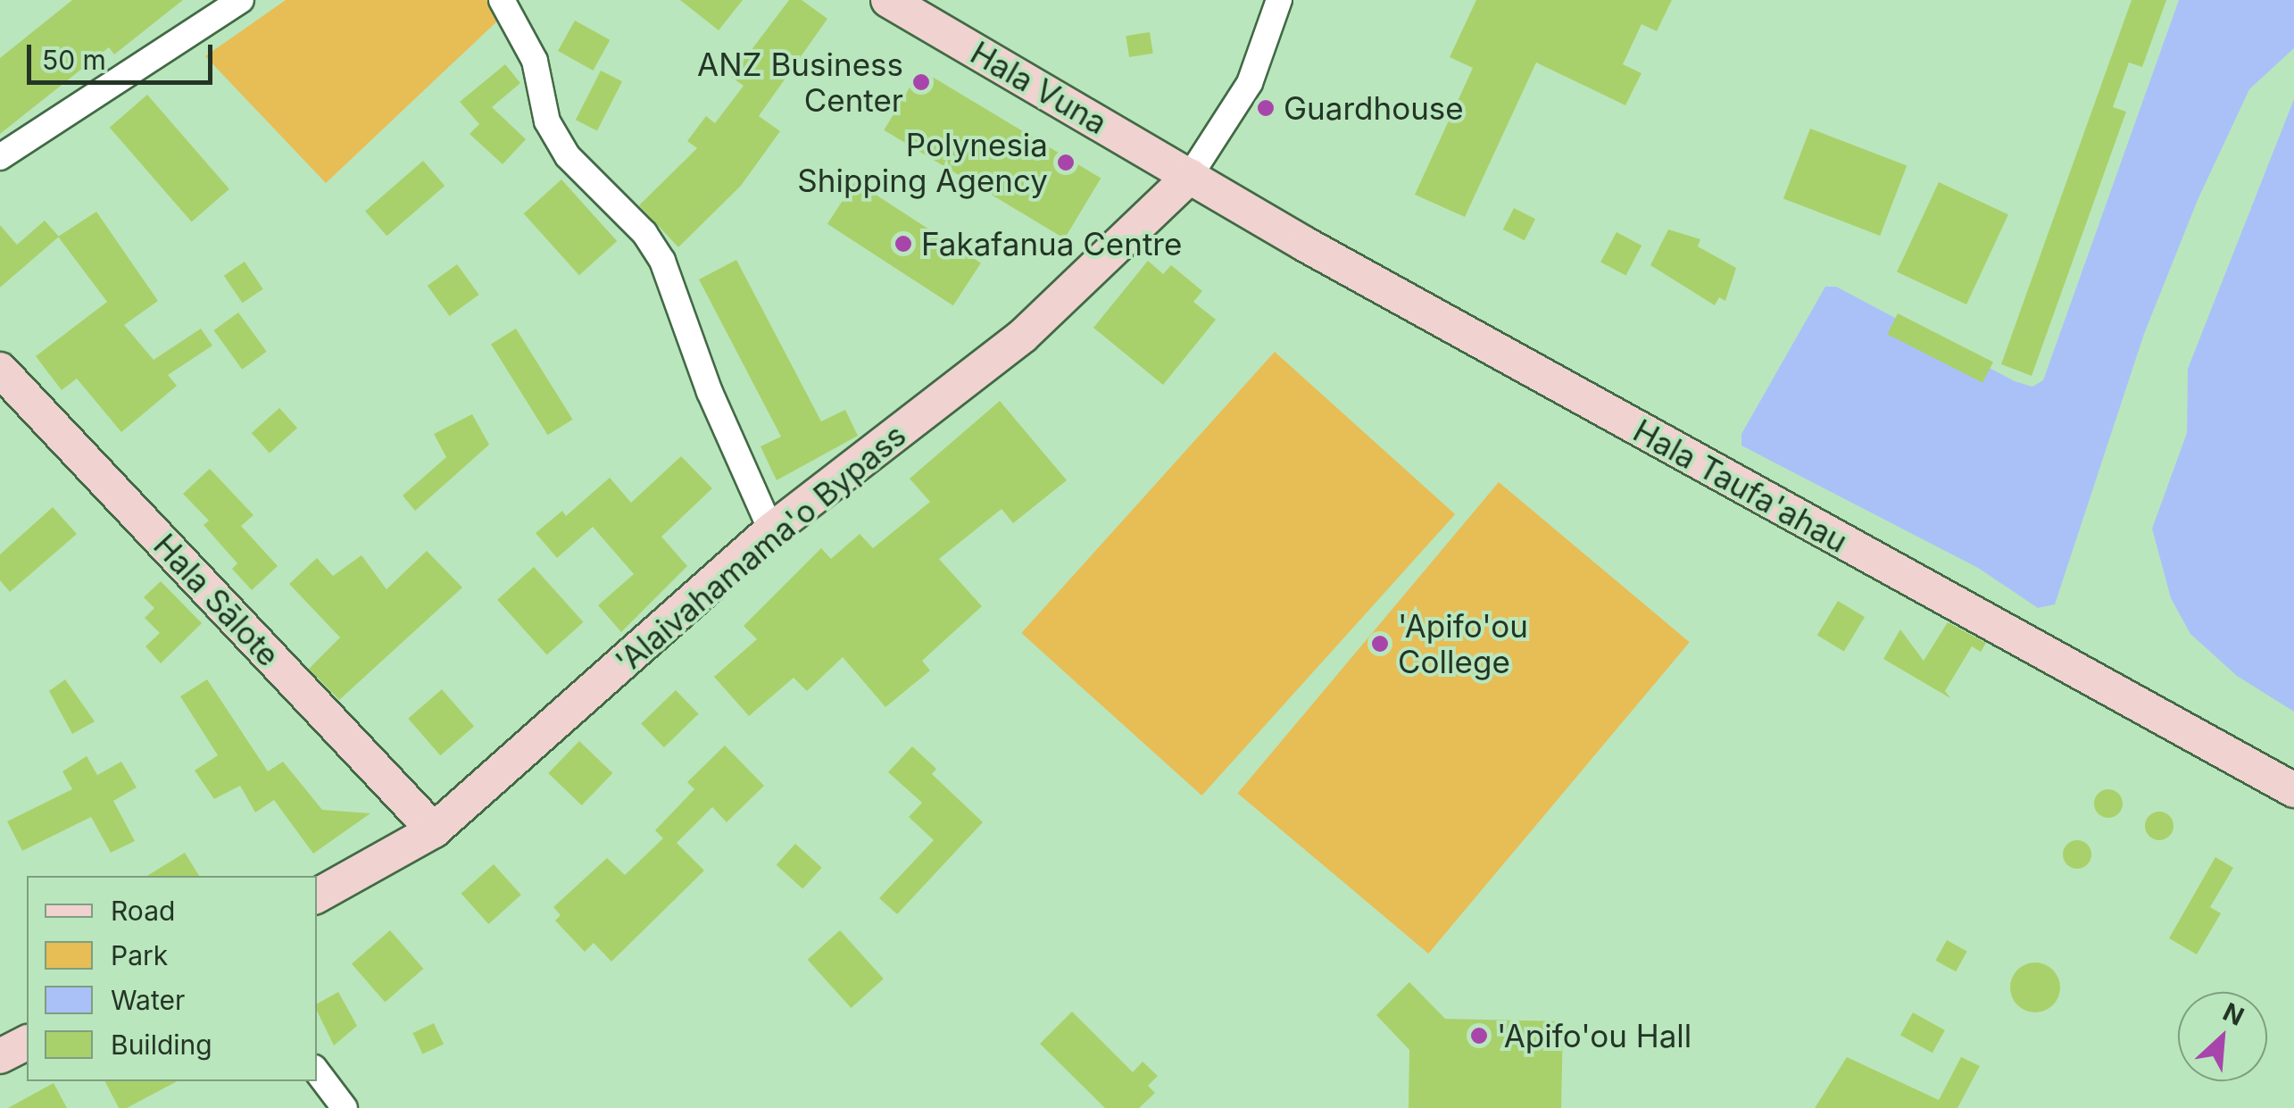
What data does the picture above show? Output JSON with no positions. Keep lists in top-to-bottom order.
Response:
{
  "streets": {
    "main road": [
      "Hala Vuna",
      "Hala Taufa'ahau",
      "'Alaivahamama'o Bypass",
      "Hala Sālote"
    ]
  },
  "crossings": [
    ["Hala Vuna", "Hala Taufa'ahau"],
    ["Hala Vuna", "'Alaivahamama'o Bypass"],
    ["Hala Taufa'ahau", "'Alaivahamama'o Bypass"],
    ["'Alaivahamama'o Bypass", "Hala Sālote"]
  ],
  "places": [
    "ANZ Business Center",
    "Guardhouse",
    "Polynesia Shipping Agency",
    "Fakafanua Centre",
    "'Apifo'ou College",
    "'Apifo'ou Hall"
  ],
  "legend": [
    "Road",
    "Park",
    "Water",
    "Building"
  ],
  "scale_bar": "50 m",
  "north": "top right"
}
